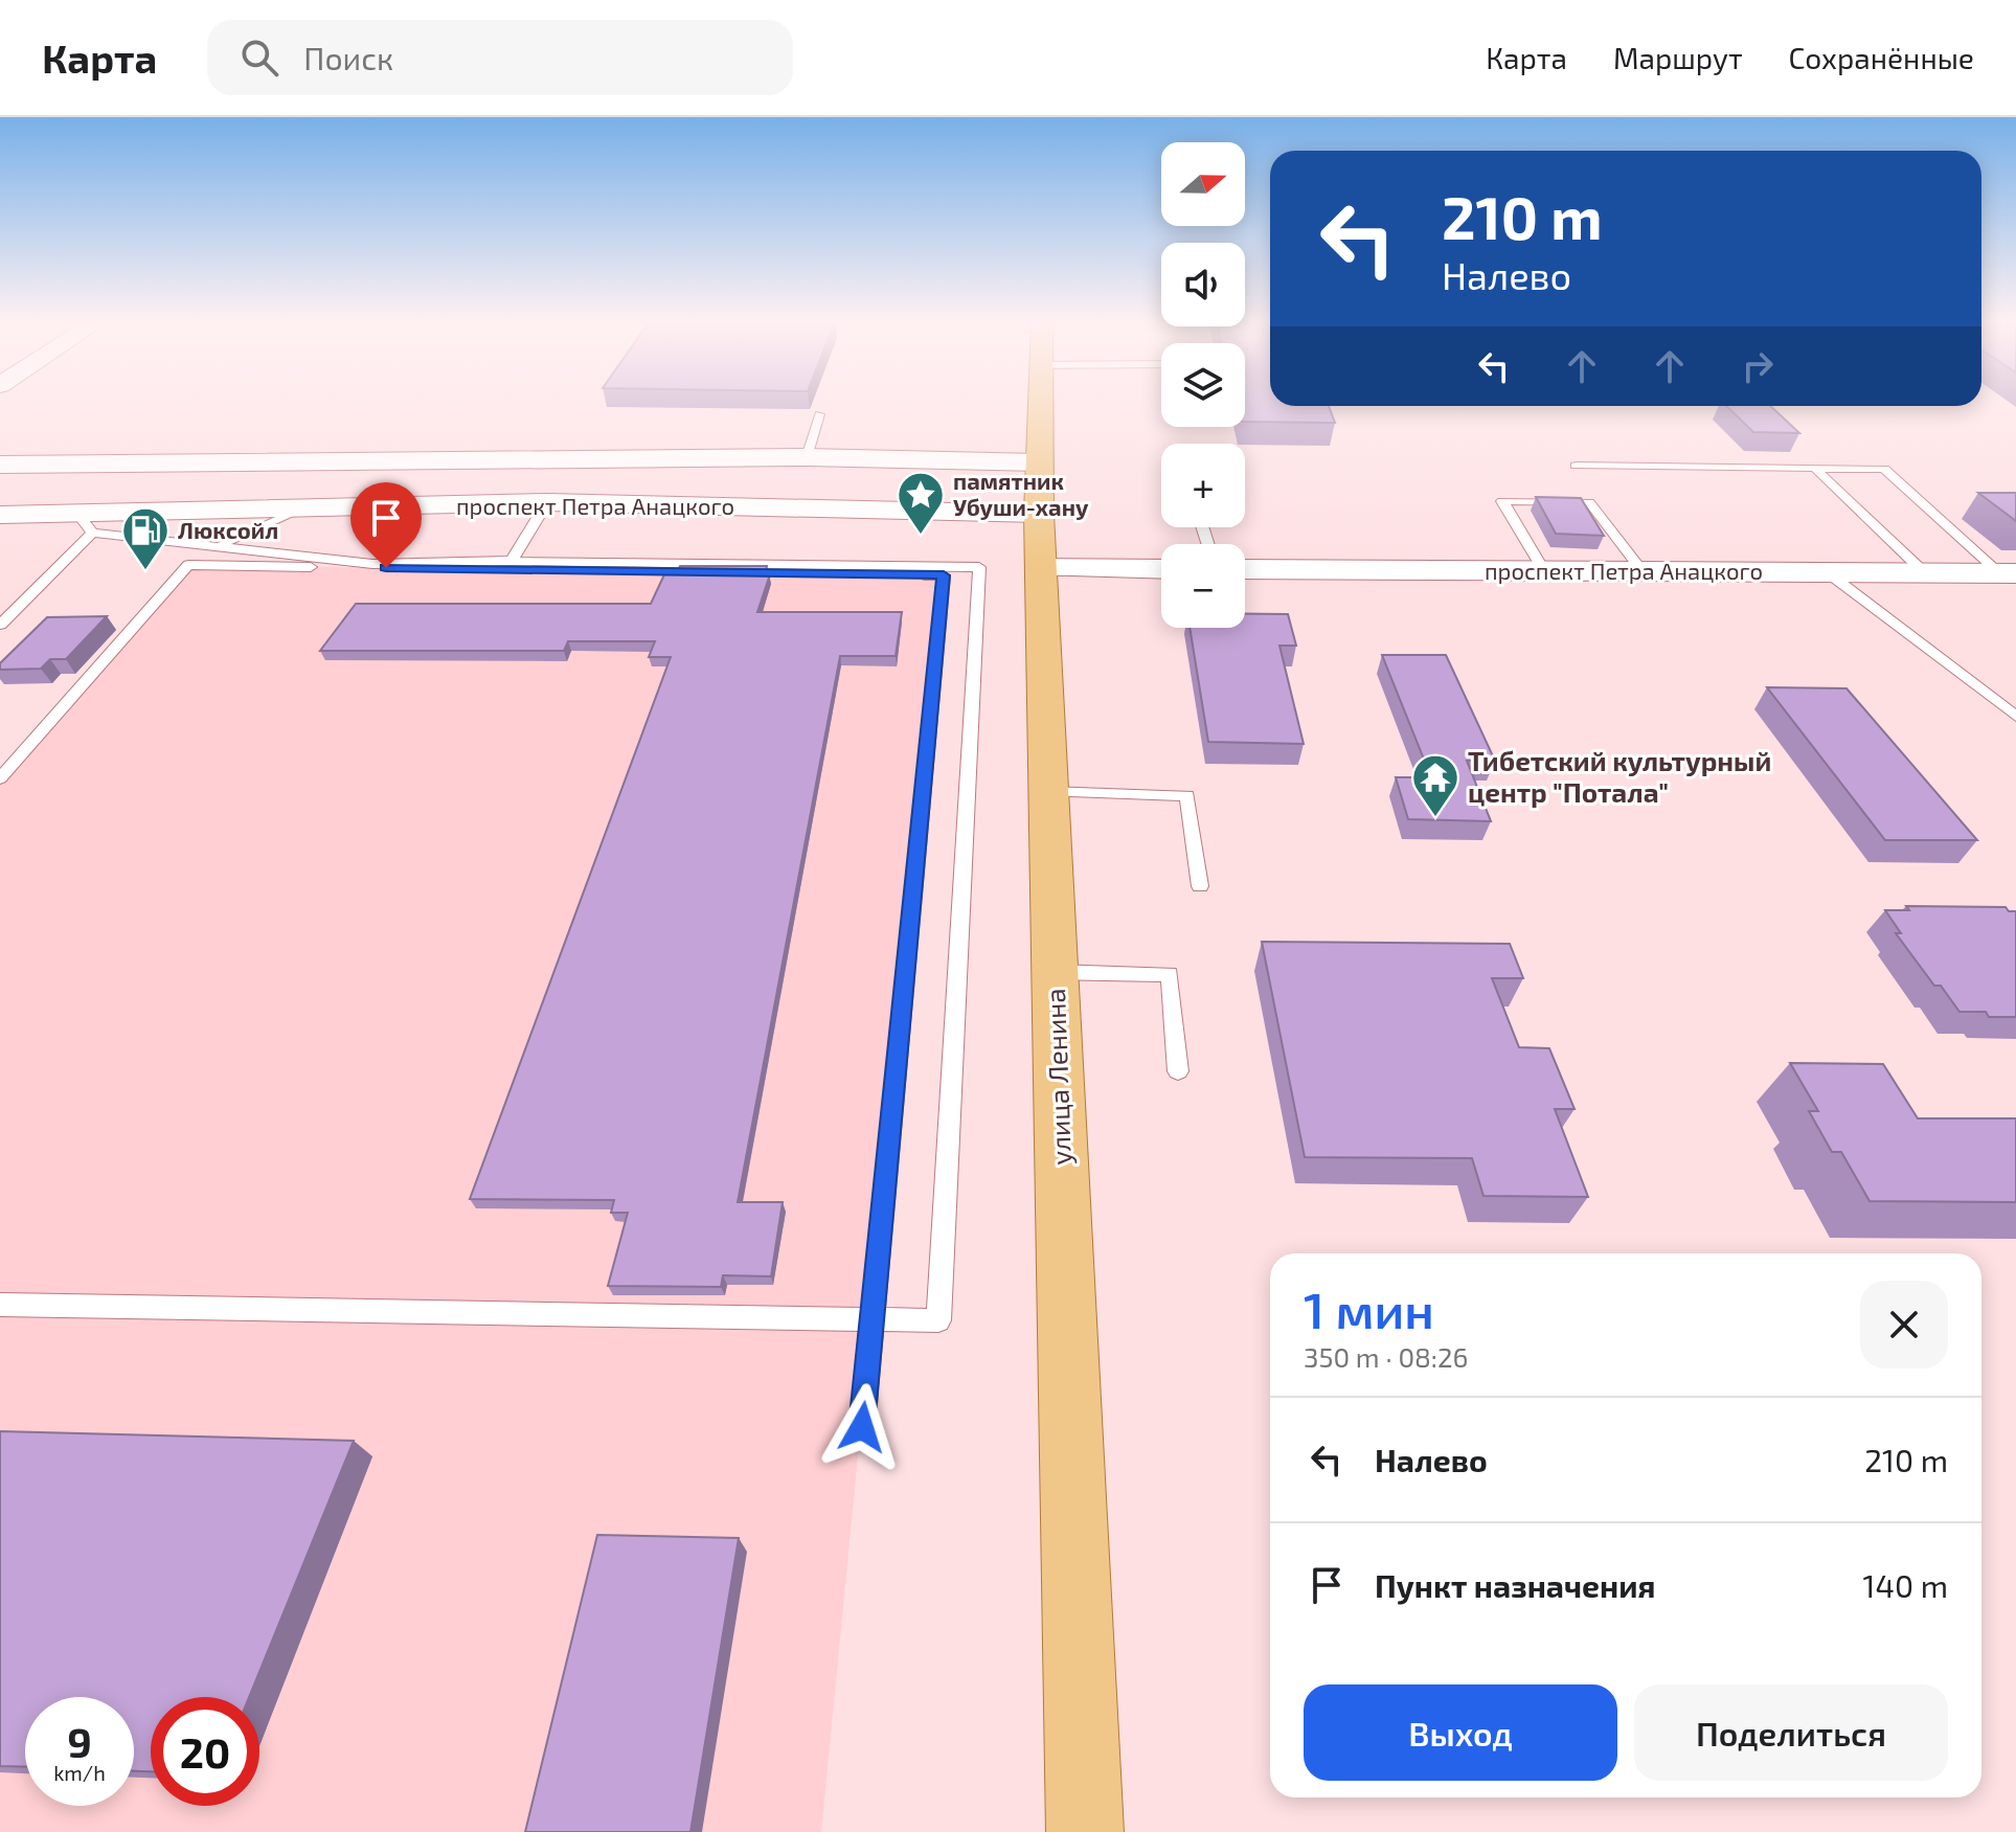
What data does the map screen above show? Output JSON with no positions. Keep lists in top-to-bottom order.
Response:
{
  "streets": {
    "main road": ["проспект Петра Анацкого", "улица Ленина"]
  },
  "crossings": [
    ["проспект Петра Анацкого", "улица Ленина"]
  ],
  "places": {
    "place": ["памятник Убуши-хану"],
    "fuel station": ["Люксойл"],
    "temple": ["Тибетский культурный центр \"Потала\""]
  },
  "north": "right",
  "page": {
    "header": "Карта",
    "search": "Поиск",
    "nav": ["Карта", "Маршрут", "Сохранённые"],
    "map_buttons": ["+", "−"],
    "turn": ["210 m", "Налево"],
    "heading": ["1 мин", "350 m · 08:26"],
    "list": [
      {
        "name": "Налево",
        "value": "210 m"
      },
      {
        "name": "Пункт назначения",
        "value": "140 m"
      }
    ],
    "buttons": ["Выход", "Поделиться"],
    "speed": "9 km/h",
    "limit": "20"
  }
}
